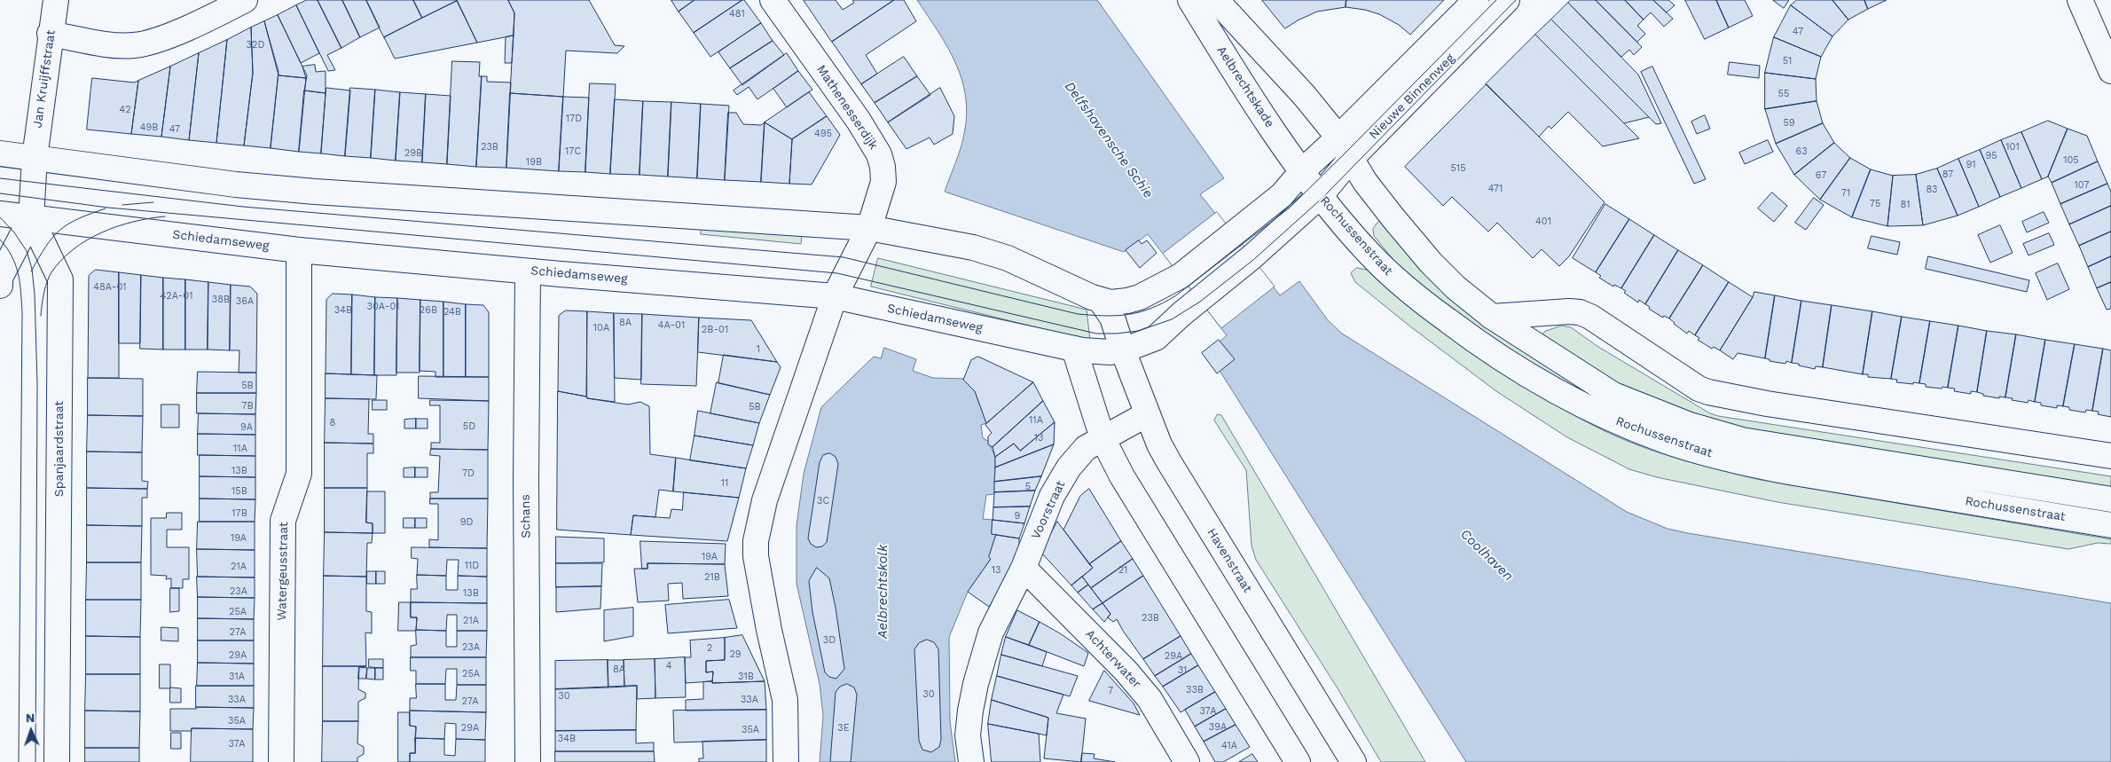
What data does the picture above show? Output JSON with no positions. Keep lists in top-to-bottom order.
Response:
{
  "streets": {
    "street": [
      "Jan Kruijffstraat",
      "Aelbrechtskade",
      "Nieuwe Binnenweg",
      "Mathenesserdijk",
      "Rochussenstraat",
      "Schiedamseweg",
      "Spanjaardstraat",
      "Voorstraat",
      "Schans",
      "Havenstraat",
      "Watergeusstraat",
      "Achterwater"
    ]
  },
  "crossings": [
    ["Aelbrechtskade", "Rochussenstraat"],
    ["Nieuwe Binnenweg", "Rochussenstraat"],
    ["Nieuwe Binnenweg", "Schiedamseweg"],
    ["Mathenesserdijk", "Schiedamseweg"],
    ["Rochussenstraat", "Schiedamseweg"],
    ["Schiedamseweg", "Spanjaardstraat"],
    ["Schiedamseweg", "Schans"],
    ["Schiedamseweg", "Havenstraat"],
    ["Schiedamseweg", "Watergeusstraat"],
    ["Voorstraat", "Havenstraat"],
    ["Voorstraat", "Achterwater"]
  ],
  "water": ["Delfshavensche Schie", "Coolhaven", "Aelbrechtskolk"],
  "house_numbers": [
    "481",
    "47",
    "32D",
    "51",
    "55",
    "42",
    "17D",
    "59",
    "49B",
    "47",
    "495",
    "23B",
    "101",
    "17C",
    "63",
    "29B",
    "95",
    "105",
    "19B",
    "91",
    "515",
    "87",
    "67",
    "107",
    "471",
    "83",
    "71",
    "75",
    "81",
    "401",
    "48A-01",
    "42A-01",
    "38B",
    "36A",
    "30A-01",
    "34B",
    "26B",
    "24B",
    "8A",
    "4A-01",
    "10A",
    "2B-01",
    "1",
    "5B",
    "7B",
    "5B",
    "11A",
    "8",
    "5D",
    "9A",
    "13",
    "11A",
    "13B",
    "7D",
    "11",
    "5",
    "15B",
    "3C",
    "17B",
    "9",
    "9D",
    "19A",
    "19A",
    "11D",
    "21A",
    "13",
    "21",
    "21B",
    "23A",
    "13B",
    "25A",
    "23B",
    "21A",
    "27A",
    "3D",
    "23A",
    "2",
    "29",
    "29A",
    "29A",
    "4",
    "8A",
    "31",
    "25A",
    "31A",
    "31B",
    "33B",
    "7",
    "30",
    "30",
    "33A",
    "33A",
    "27A",
    "37A",
    "35A",
    "39A",
    "29A",
    "3E",
    "35A",
    "34B",
    "37A",
    "41A"
  ],
  "north": "top"
}
